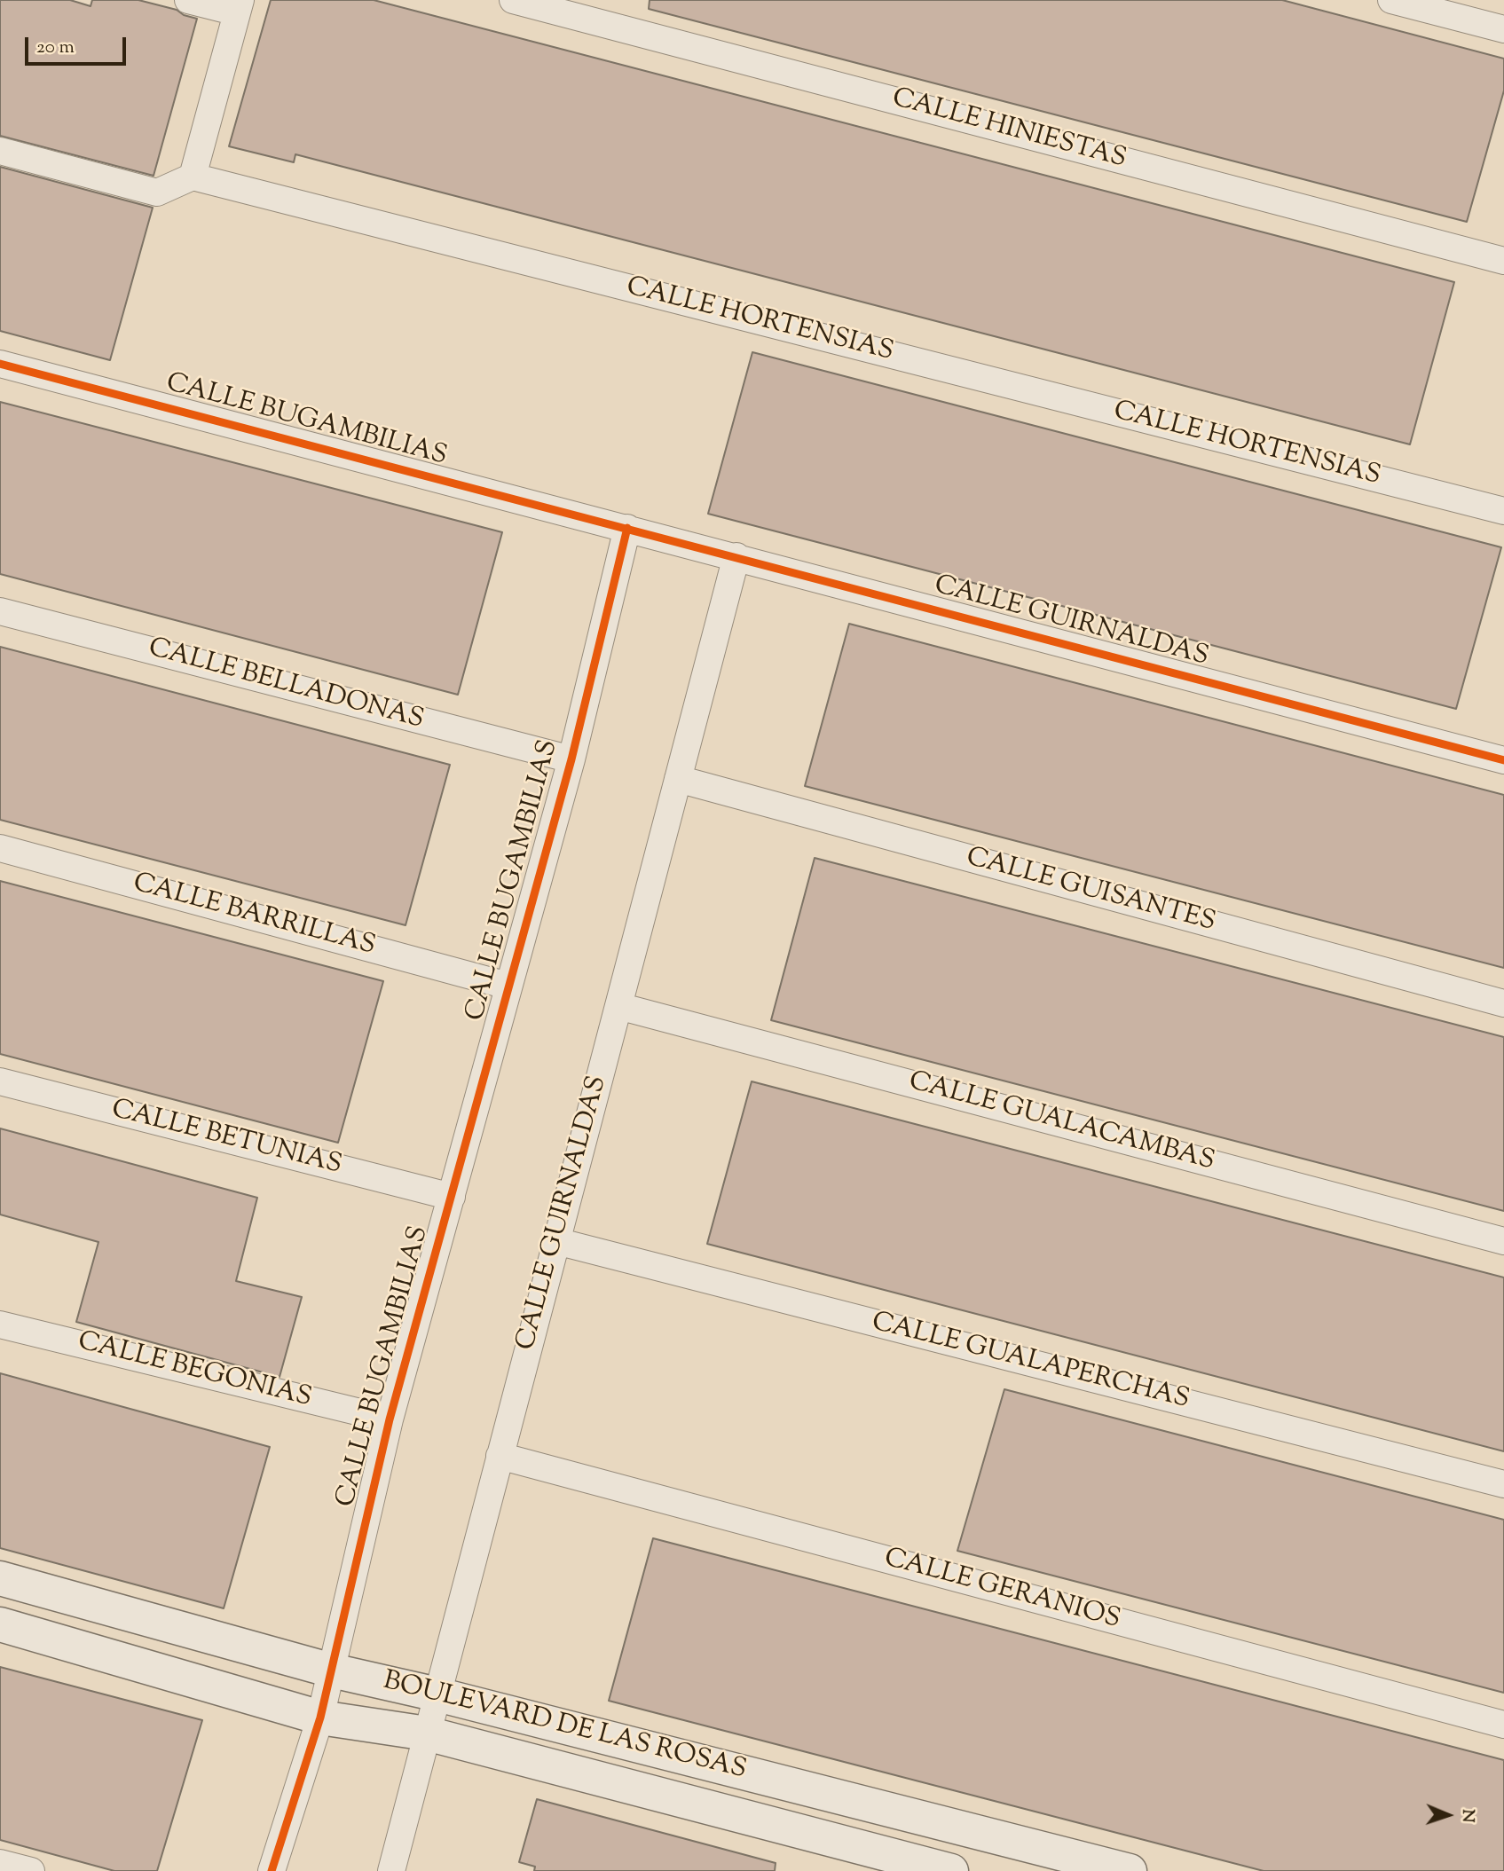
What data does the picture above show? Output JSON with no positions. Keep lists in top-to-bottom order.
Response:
{
  "streets": {
    "street": [
      "CALLE HINIESTAS",
      "CALLE HORTENSIAS",
      "CALLE BUGAMBILIAS",
      "CALLE GUIRNALDAS",
      "CALLE BELLADONAS",
      "CALLE GUISANTES",
      "CALLE BARRILLAS",
      "CALLE GUALACAMBAS",
      "CALLE BETUNIAS",
      "CALLE GUALAPERCHAS",
      "CALLE BEGONIAS",
      "CALLE GERANIOS",
      "BOULEVARD DE LAS ROSAS"
    ]
  },
  "crossings": [
    ["CALLE BUGAMBILIAS", "CALLE GUIRNALDAS"],
    ["CALLE BUGAMBILIAS", "CALLE BELLADONAS"],
    ["CALLE BUGAMBILIAS", "CALLE BARRILLAS"],
    ["CALLE BUGAMBILIAS", "CALLE BETUNIAS"],
    ["CALLE BUGAMBILIAS", "CALLE BEGONIAS"],
    ["CALLE BUGAMBILIAS", "BOULEVARD DE LAS ROSAS"],
    ["CALLE GUIRNALDAS", "CALLE GUISANTES"],
    ["CALLE GUIRNALDAS", "CALLE GUALACAMBAS"],
    ["CALLE GUIRNALDAS", "CALLE GUALAPERCHAS"],
    ["CALLE GUIRNALDAS", "CALLE GERANIOS"],
    ["CALLE GUIRNALDAS", "BOULEVARD DE LAS ROSAS"]
  ],
  "scale_bar": "20 m",
  "north": "right"
}
